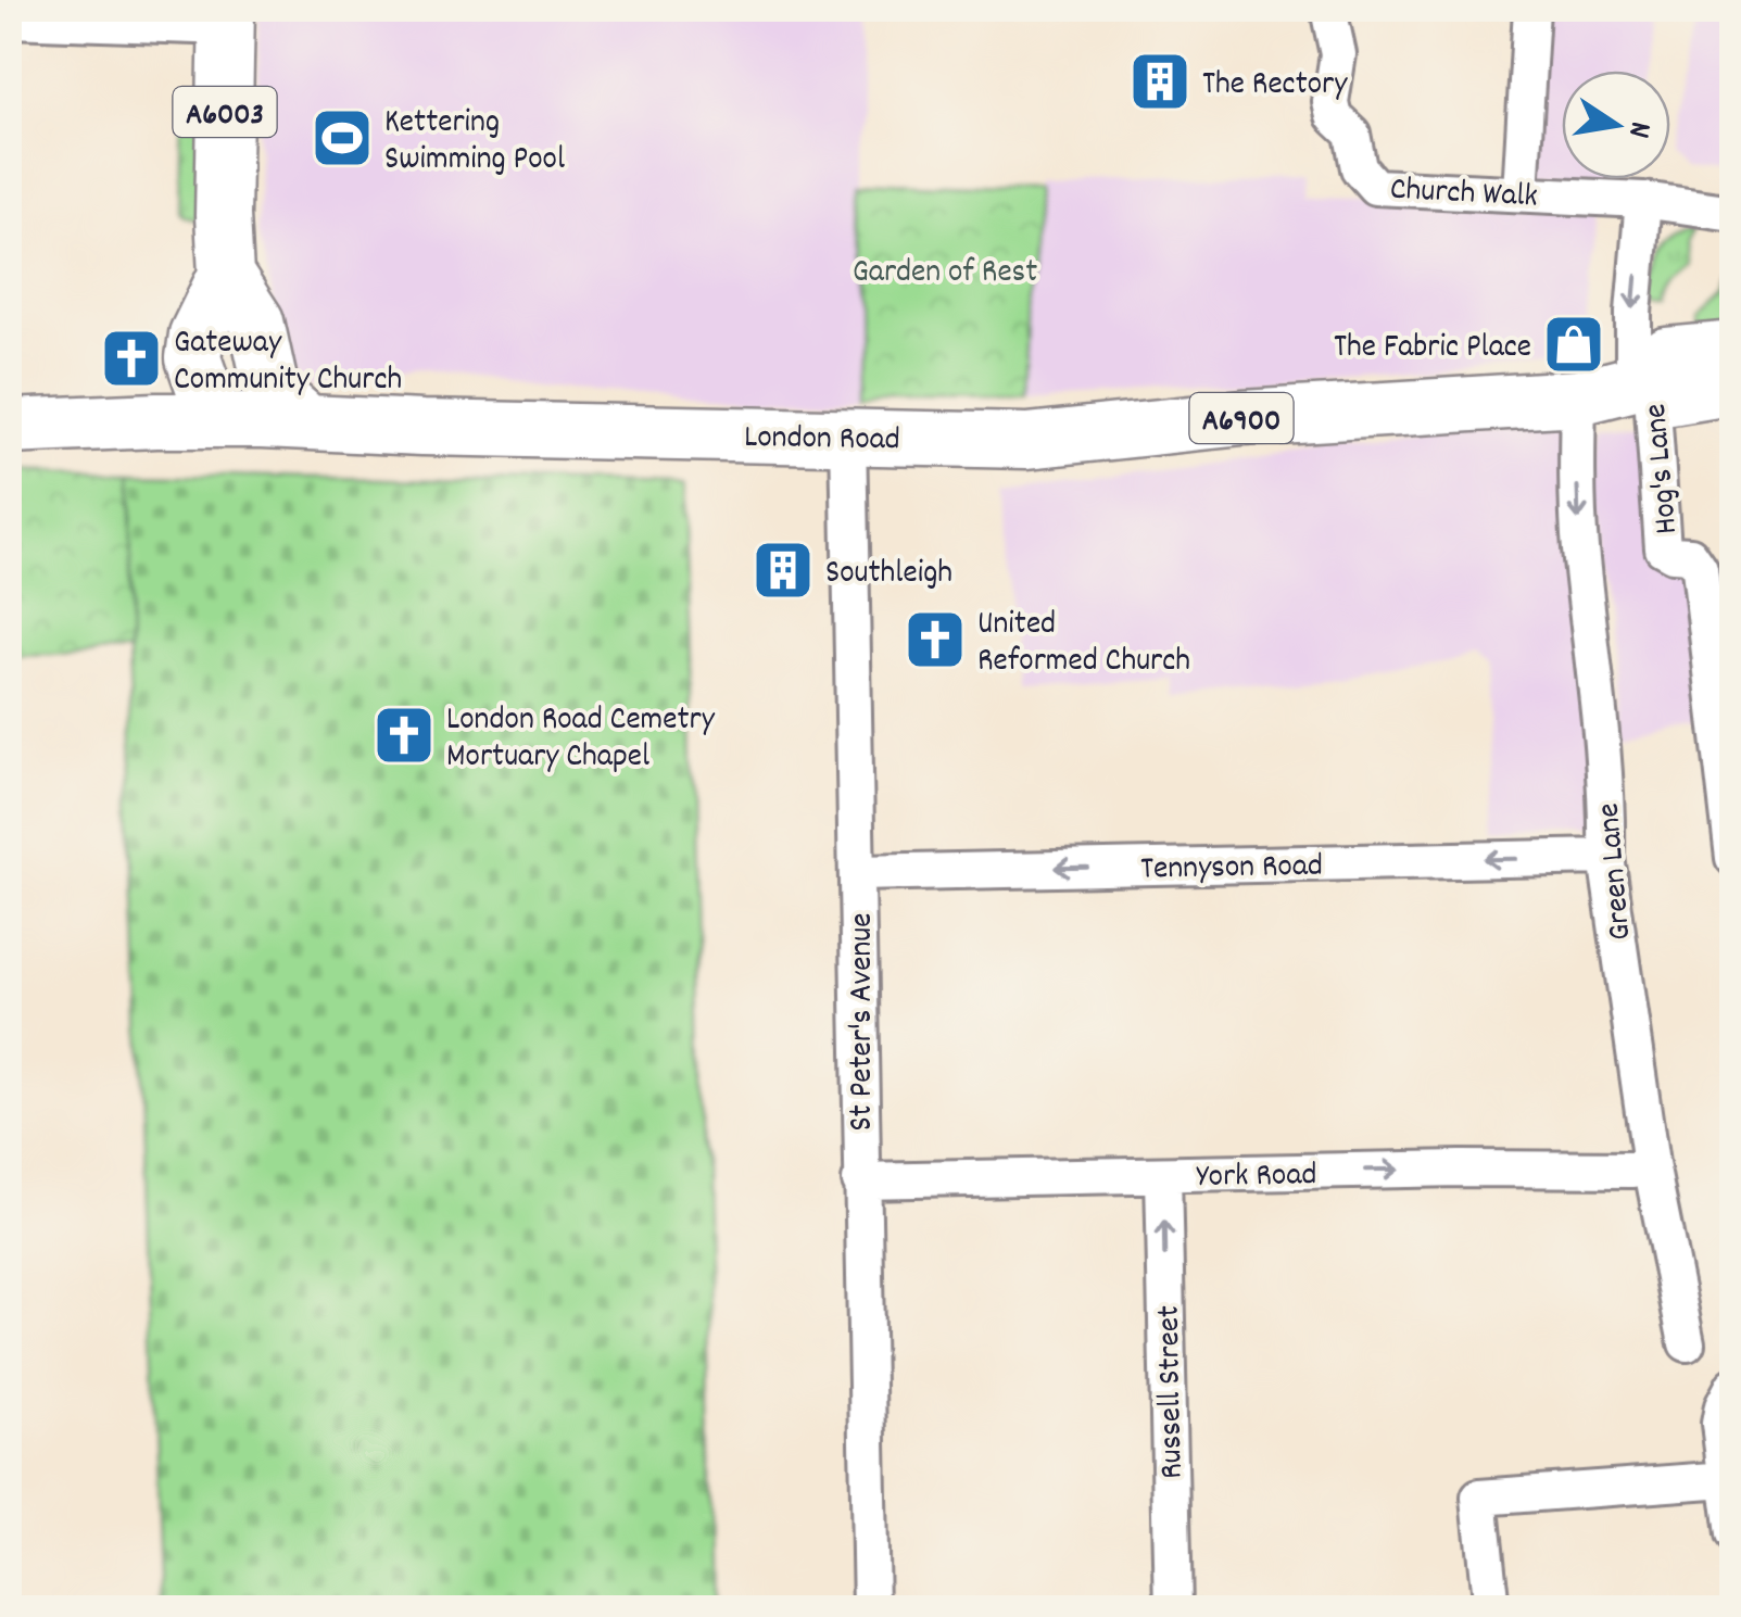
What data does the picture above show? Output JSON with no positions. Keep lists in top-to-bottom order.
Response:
{
  "streets": {
    "main road": ["A6003", "A6900", "London Road"],
    "street": [
      "Church Walk",
      "Hog's Lane",
      "Tennyson Road",
      "Green Lane",
      "St Peter's Avenue",
      "York Road",
      "Russell Street"
    ]
  },
  "crossings": [
    ["A6003", "London Road"],
    ["A6900", "London Road"],
    ["A6900", "Hog's Lane"],
    ["London Road", "Hog's Lane"],
    ["London Road", "Green Lane"],
    ["London Road", "St Peter's Avenue"],
    ["Tennyson Road", "Green Lane"],
    ["Tennyson Road", "St Peter's Avenue"],
    ["Green Lane", "York Road"],
    ["St Peter's Avenue", "York Road"],
    ["York Road", "Russell Street"]
  ],
  "one_way": [
    "Tennyson Road",
    "Green Lane",
    "York Road",
    "Russell Street"
  ],
  "parks": ["Garden of Rest"],
  "places": {
    "building": ["The Rectory", "Southleigh"],
    "sports": ["Kettering Swimming Pool"],
    "shop": ["The Fabric Place"],
    "church": ["Gateway Community Church", "United Reformed Church", "London Road Cemetry Mortuary Chapel"]
  },
  "north": "right"
}
